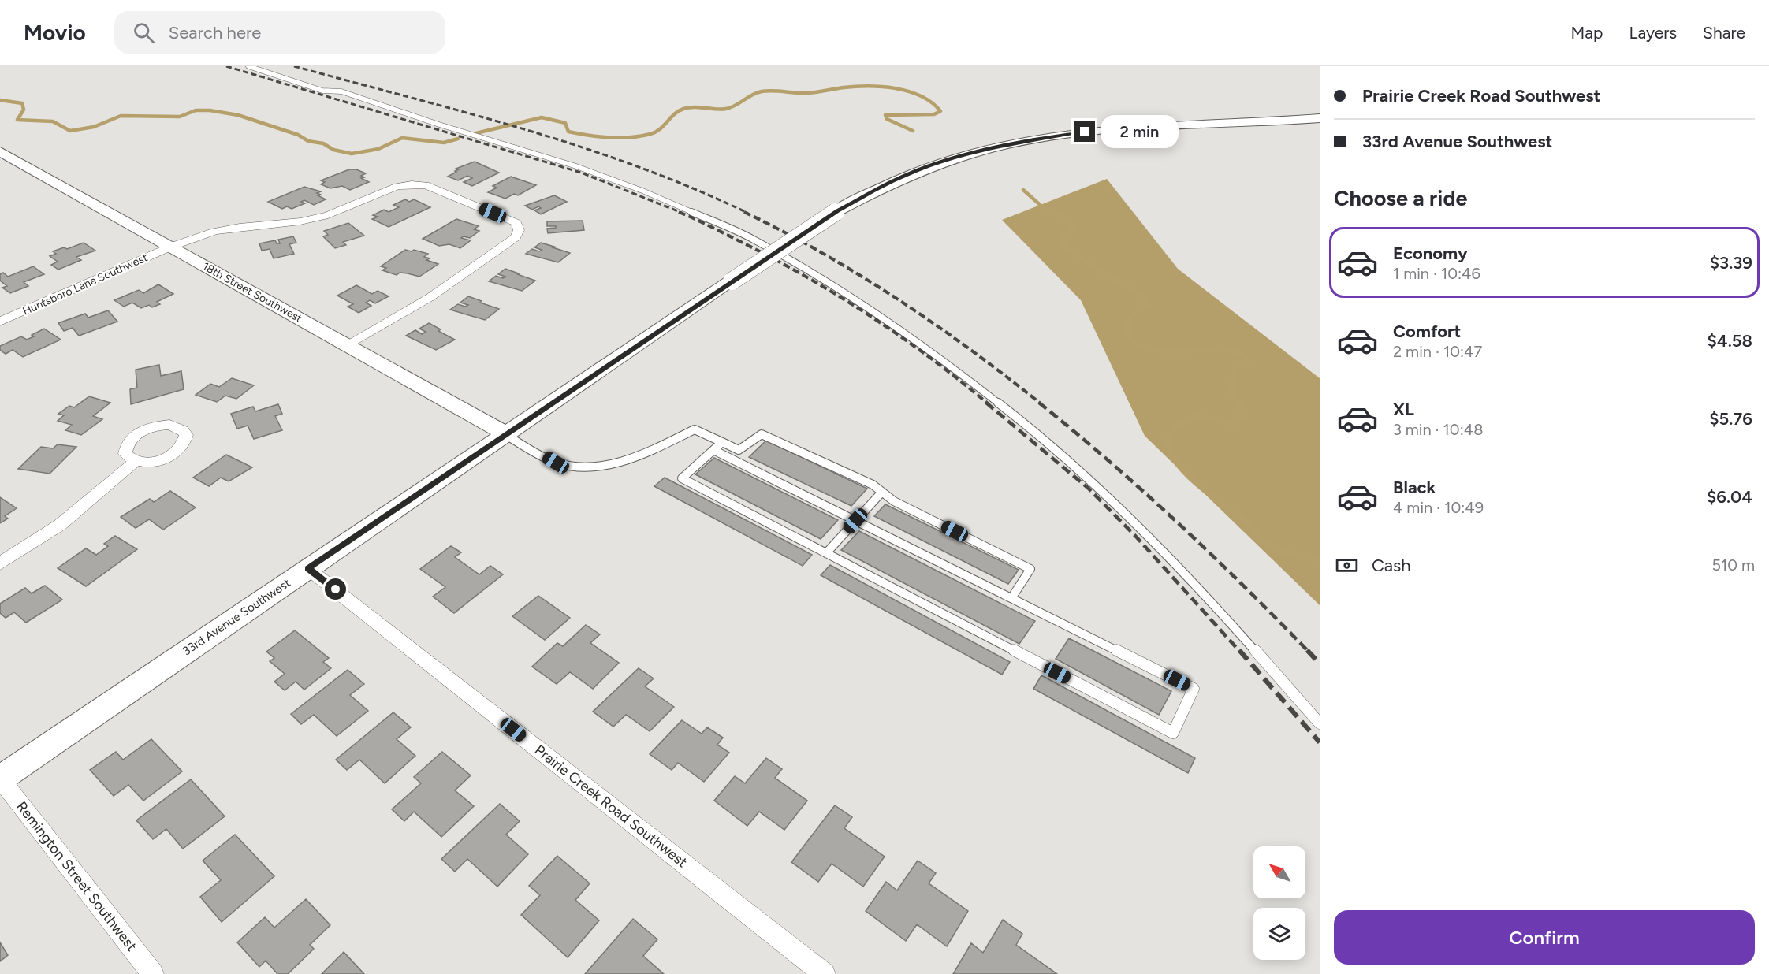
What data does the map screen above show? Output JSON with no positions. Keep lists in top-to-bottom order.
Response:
{
  "streets": {
    "street": [
      "Huntsboro Lane Southwest",
      "18th Street Southwest",
      "33rd Avenue Southwest",
      "Prairie Creek Road Southwest",
      "Remington Street Southwest"
    ]
  },
  "crossings": [
    ["Huntsboro Lane Southwest", "18th Street Southwest"],
    ["18th Street Southwest", "33rd Avenue Southwest"],
    ["33rd Avenue Southwest", "Prairie Creek Road Southwest"],
    ["33rd Avenue Southwest", "Remington Street Southwest"]
  ],
  "north": "top left",
  "page": {
    "header": "Movio",
    "search": "Search here",
    "nav": ["Map", "Layers", "Share"],
    "banner": ["Prairie Creek Road Southwest", "33rd Avenue Southwest"],
    "bubble": "2 min",
    "heading": "Choose a ride",
    "list": [
      {
        "name": "Economy",
        "note": "1 min · 10:46",
        "value": "$3.39"
      },
      {
        "name": "Comfort",
        "note": "2 min · 10:47",
        "value": "$4.58"
      },
      {
        "name": "XL",
        "note": "3 min · 10:48",
        "value": "$5.76"
      },
      {
        "name": "Black",
        "note": "4 min · 10:49",
        "value": "$6.04"
      }
    ],
    "pay": ["Cash", "510 m"],
    "buttons": "Confirm"
  }
}
